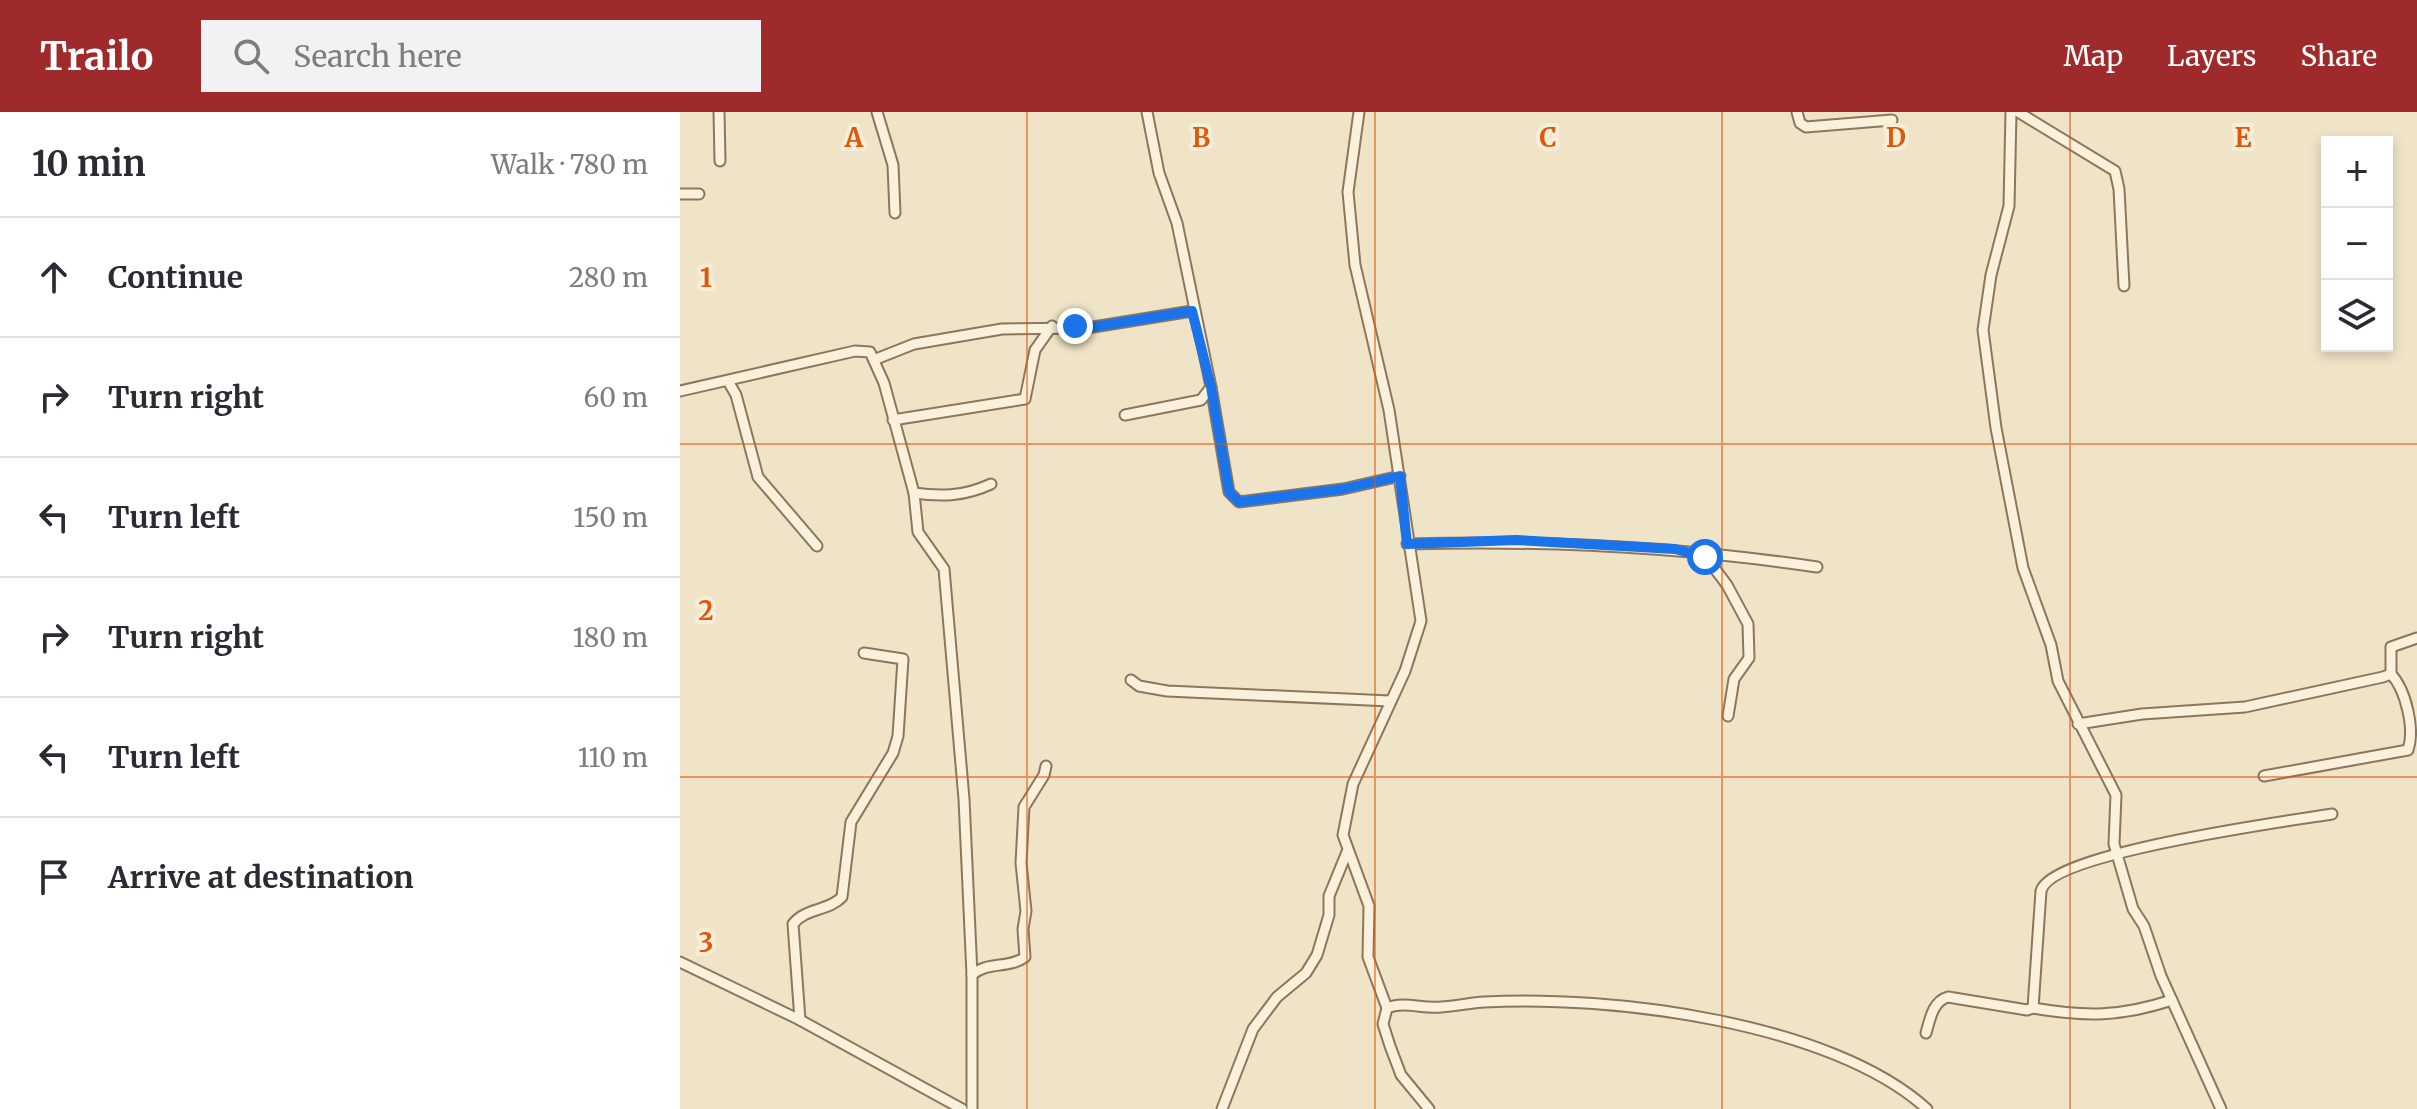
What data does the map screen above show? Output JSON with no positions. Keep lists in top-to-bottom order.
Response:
{
  "page": {
    "header": "Trailo",
    "search": "Search here",
    "nav": ["Map", "Layers", "Share"],
    "heading": ["10 min", "Walk · 780 m"],
    "map_buttons": ["+", "−"],
    "list": [
      ["Continue", "280 m"],
      ["Turn right", "60 m"],
      ["Turn left", "150 m"],
      ["Turn right", "180 m"],
      ["Turn left", "110 m"],
      "Arrive at destination"
    ]
  },
  "grid": {
    "columns": [
      "A",
      "B",
      "C",
      "D",
      "E"
    ],
    "rows": ["1", "2", "3"]
  }
}
